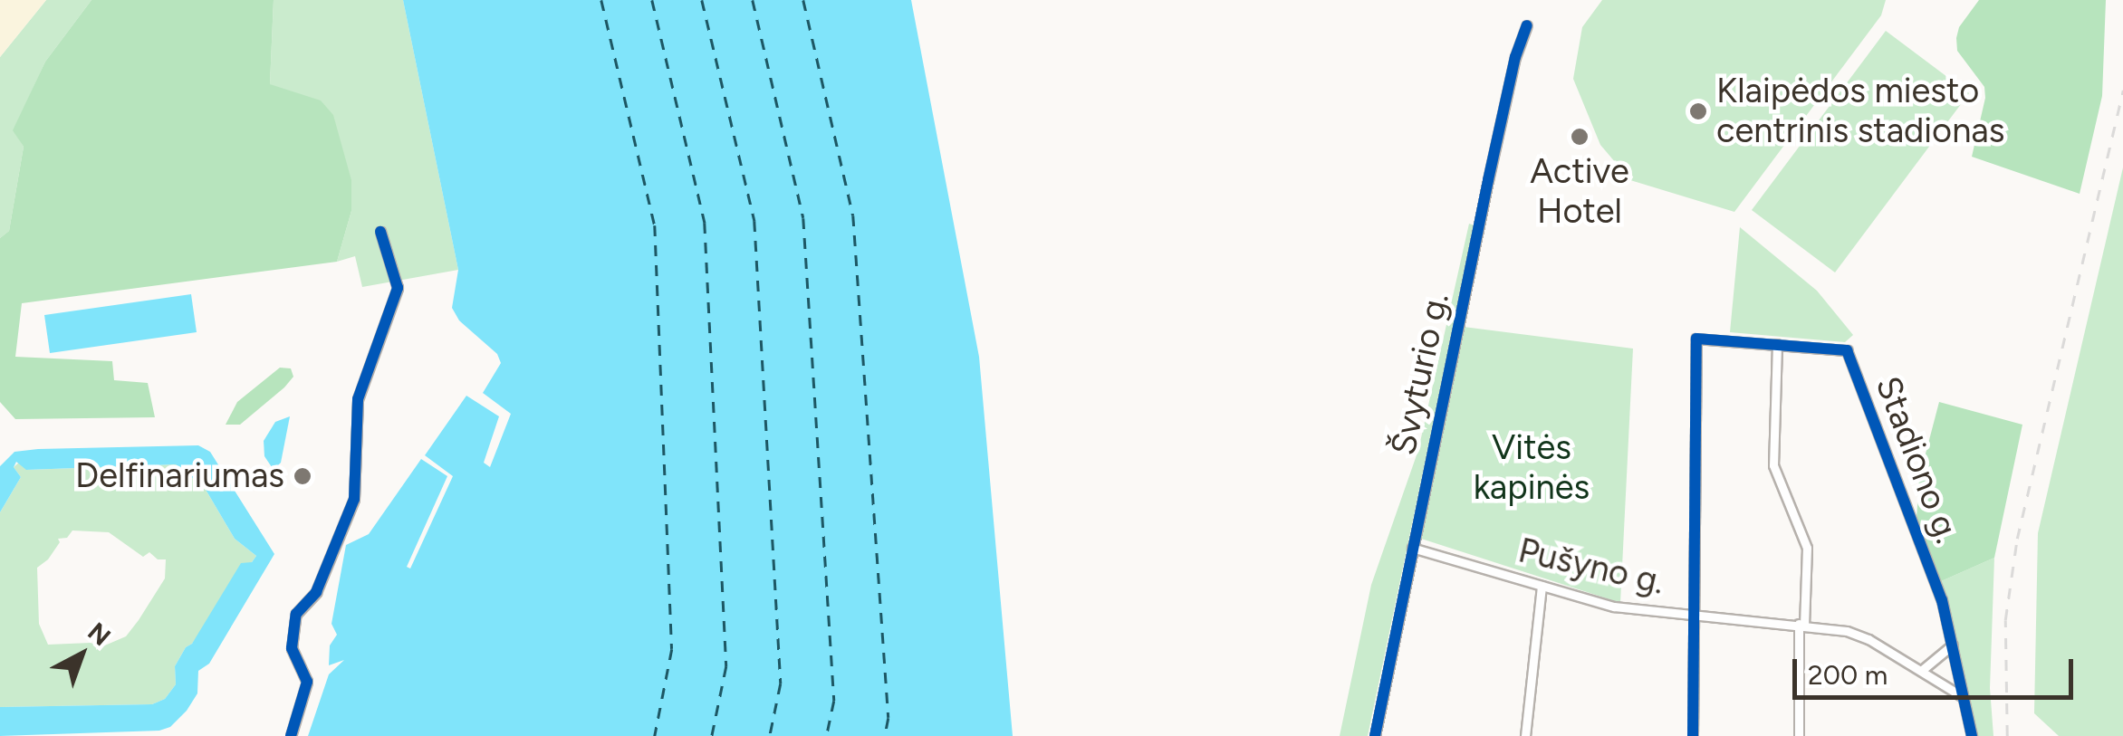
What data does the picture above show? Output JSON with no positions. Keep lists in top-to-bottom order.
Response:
{
  "streets": {
    "street": ["Švyturio g.", "Stadiono g.", "Pušyno g."]
  },
  "crossings": [
    ["Švyturio g.", "Pušyno g."],
    ["Stadiono g.", "Pušyno g."]
  ],
  "parks": ["Vitės kapinės"],
  "places": ["Klaipėdos miesto centrinis stadionas", "Active Hotel", "Delfinariumas"],
  "scale_bar": "200 m",
  "north": "top right"
}
